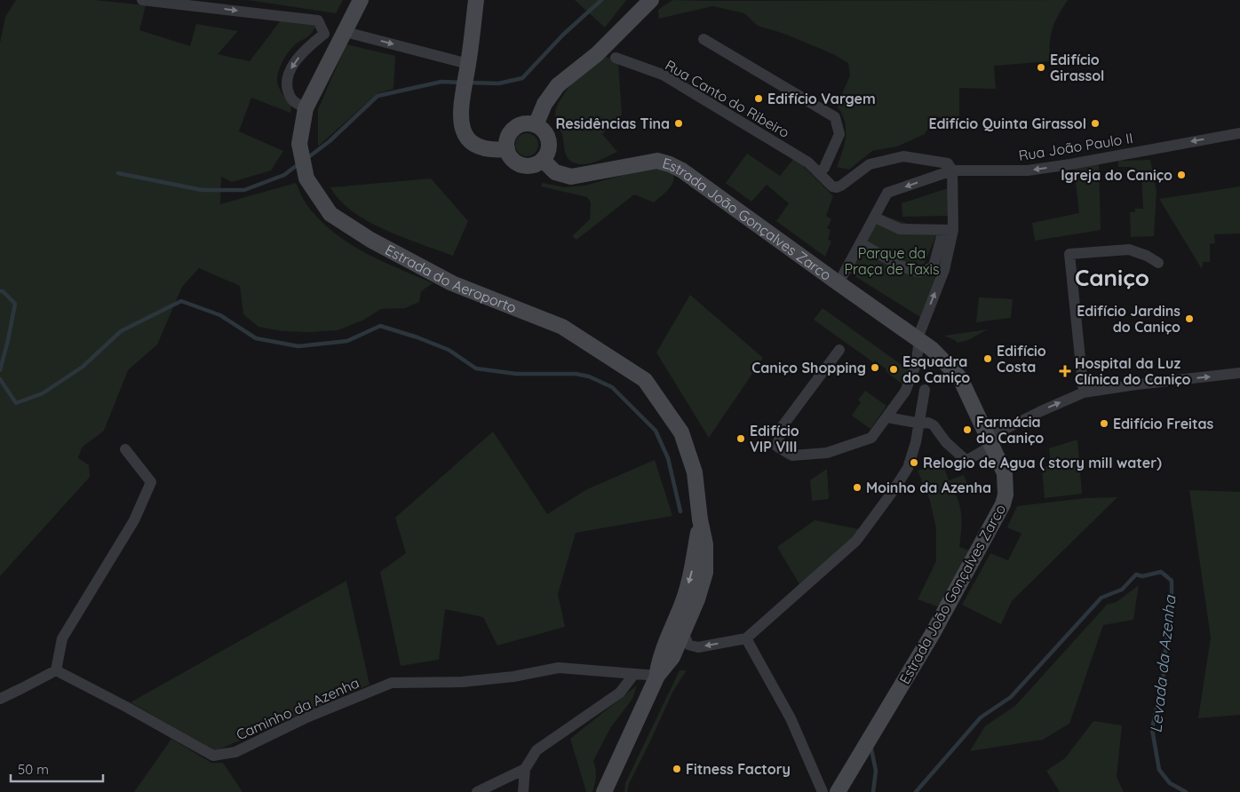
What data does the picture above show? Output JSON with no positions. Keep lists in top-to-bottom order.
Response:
{
  "streets": {
    "street": [
      "Rua Canto do Ribeiro",
      "Rua João Paulo II",
      "Estrada João Gonçalves Zarco",
      "Estrada do Aeroporto",
      "Caminho da Azenha"
    ]
  },
  "crossings": [
    ["Rua Canto do Ribeiro", "Rua João Paulo II"],
    ["Rua João Paulo II", "Estrada João Gonçalves Zarco"],
    ["Estrada do Aeroporto", "Caminho da Azenha"]
  ],
  "one_way": ["Rua João Paulo II"],
  "districts": ["Caniço"],
  "water": ["Levada da Azenha"],
  "parks": ["Parque da Praça de Taxis"],
  "places": {
    "other": [
      "Edifício Girassol",
      "Edifício Vargem",
      "Residências Tina",
      "Edifício Quinta Girassol",
      "Igreja do Caniço",
      "Edifício Jardins do Caniço",
      "Edifício Costa",
      "Caniço Shopping",
      "Esquadra do Caniço",
      "Edifício Freitas",
      "Farmácia do Caniço",
      "Edifício VIP VIII",
      "Relogio de Agua ( story mill water)",
      "Moinho da Azenha",
      "Fitness Factory"
    ],
    "health": ["Hospital da Luz Clínica do Caniço"]
  },
  "scale_bar": "50 m"
}
